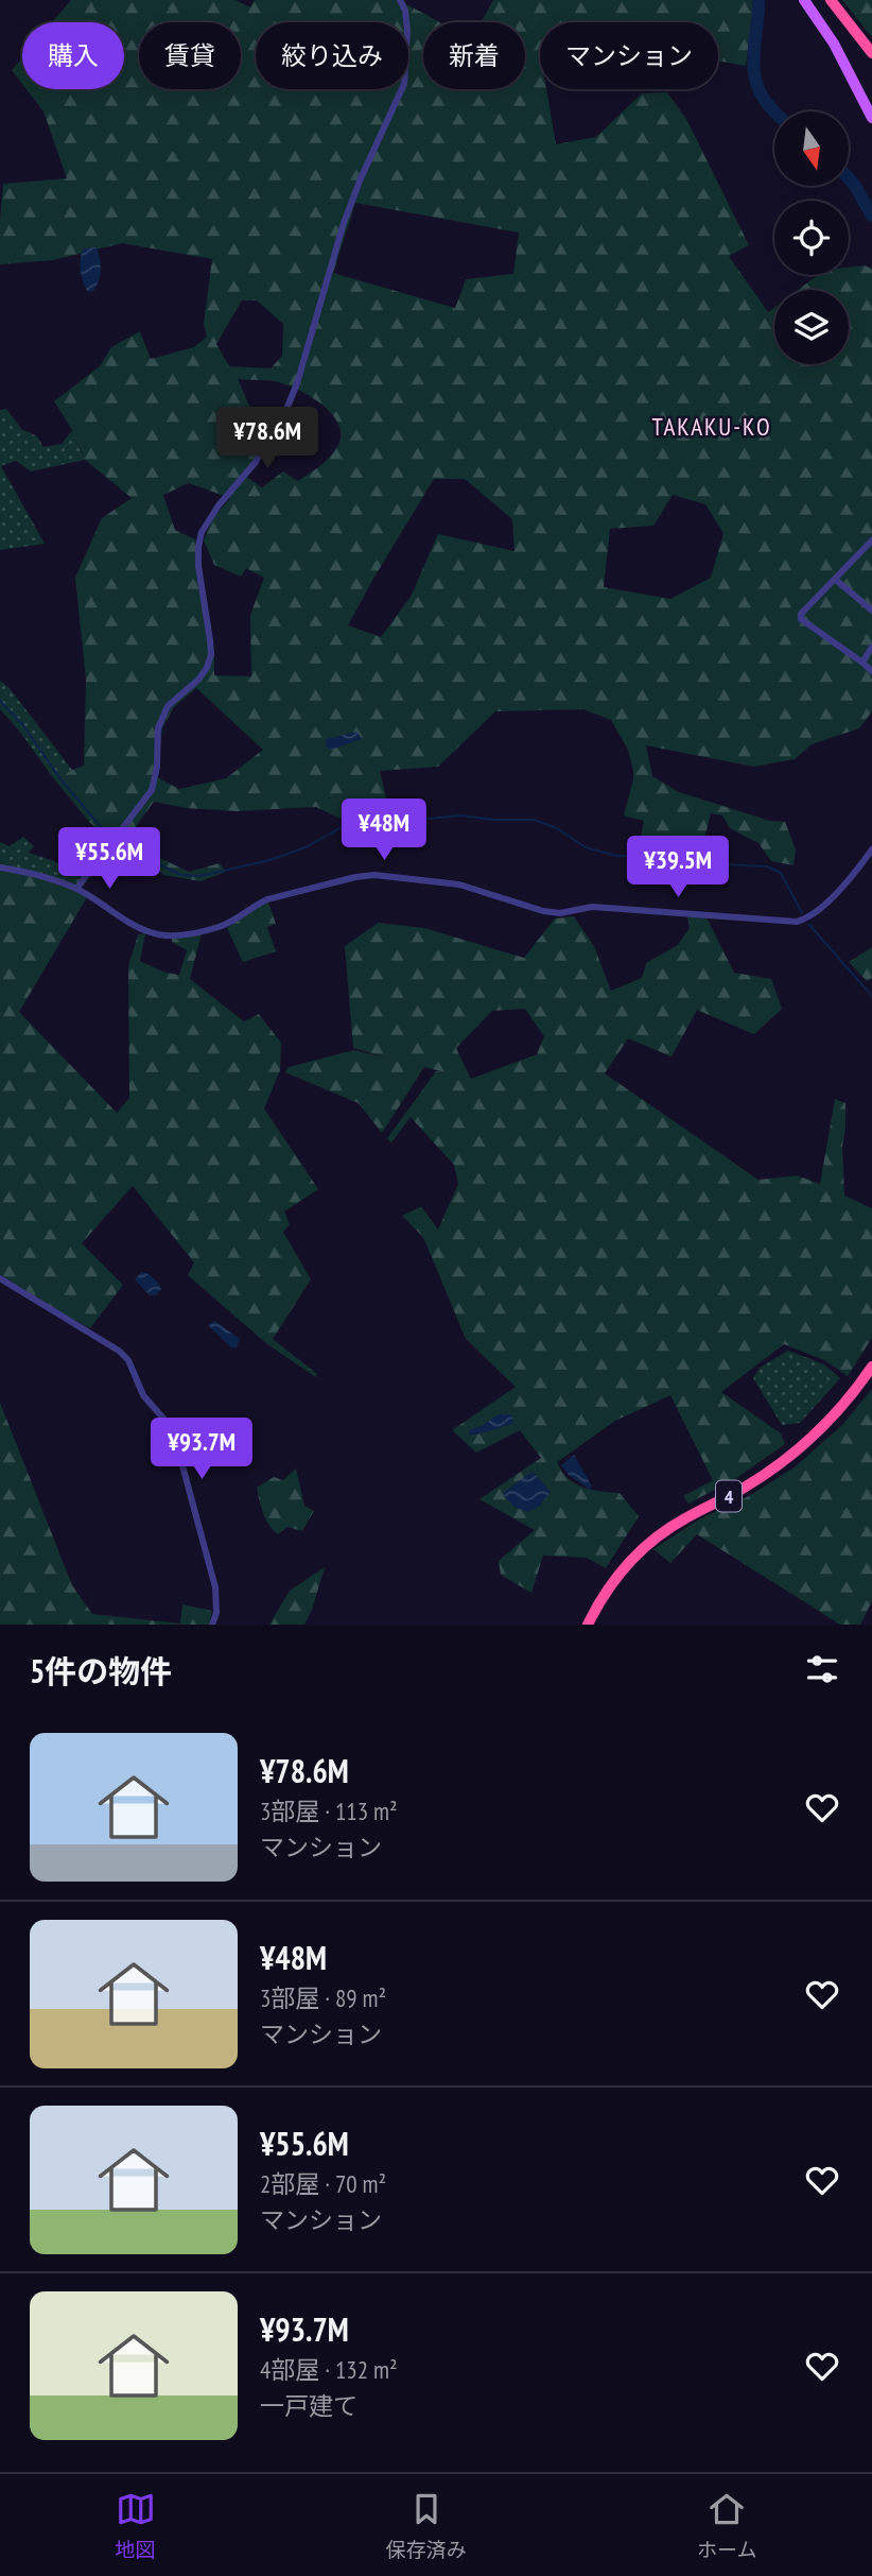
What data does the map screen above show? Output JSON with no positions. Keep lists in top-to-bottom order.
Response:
{
  "streets": {
    "highway": ["4"]
  },
  "districts": ["TAKAKU-KO"],
  "north": "bottom",
  "page": {
    "chip": [
      "購入",
      "賃貸",
      "絞り込み",
      "新着",
      "マンション"
    ],
    "price": [
      "¥78.6M",
      "¥48M",
      "¥55.6M",
      "¥39.5M",
      "¥93.7M"
    ],
    "heading": "5件の物件",
    "list": [
      {
        "name": "¥78.6M",
        "note": "3部屋 · 113 m² · マンション"
      },
      {
        "name": "¥48M",
        "note": "3部屋 · 89 m² · マンション"
      },
      {
        "name": "¥55.6M",
        "note": "2部屋 · 70 m² · マンション"
      },
      {
        "name": "¥93.7M",
        "note": "4部屋 · 132 m² · 一戸建て"
      }
    ],
    "tabs": ["地図", "保存済み", "ホーム"]
  }
}
